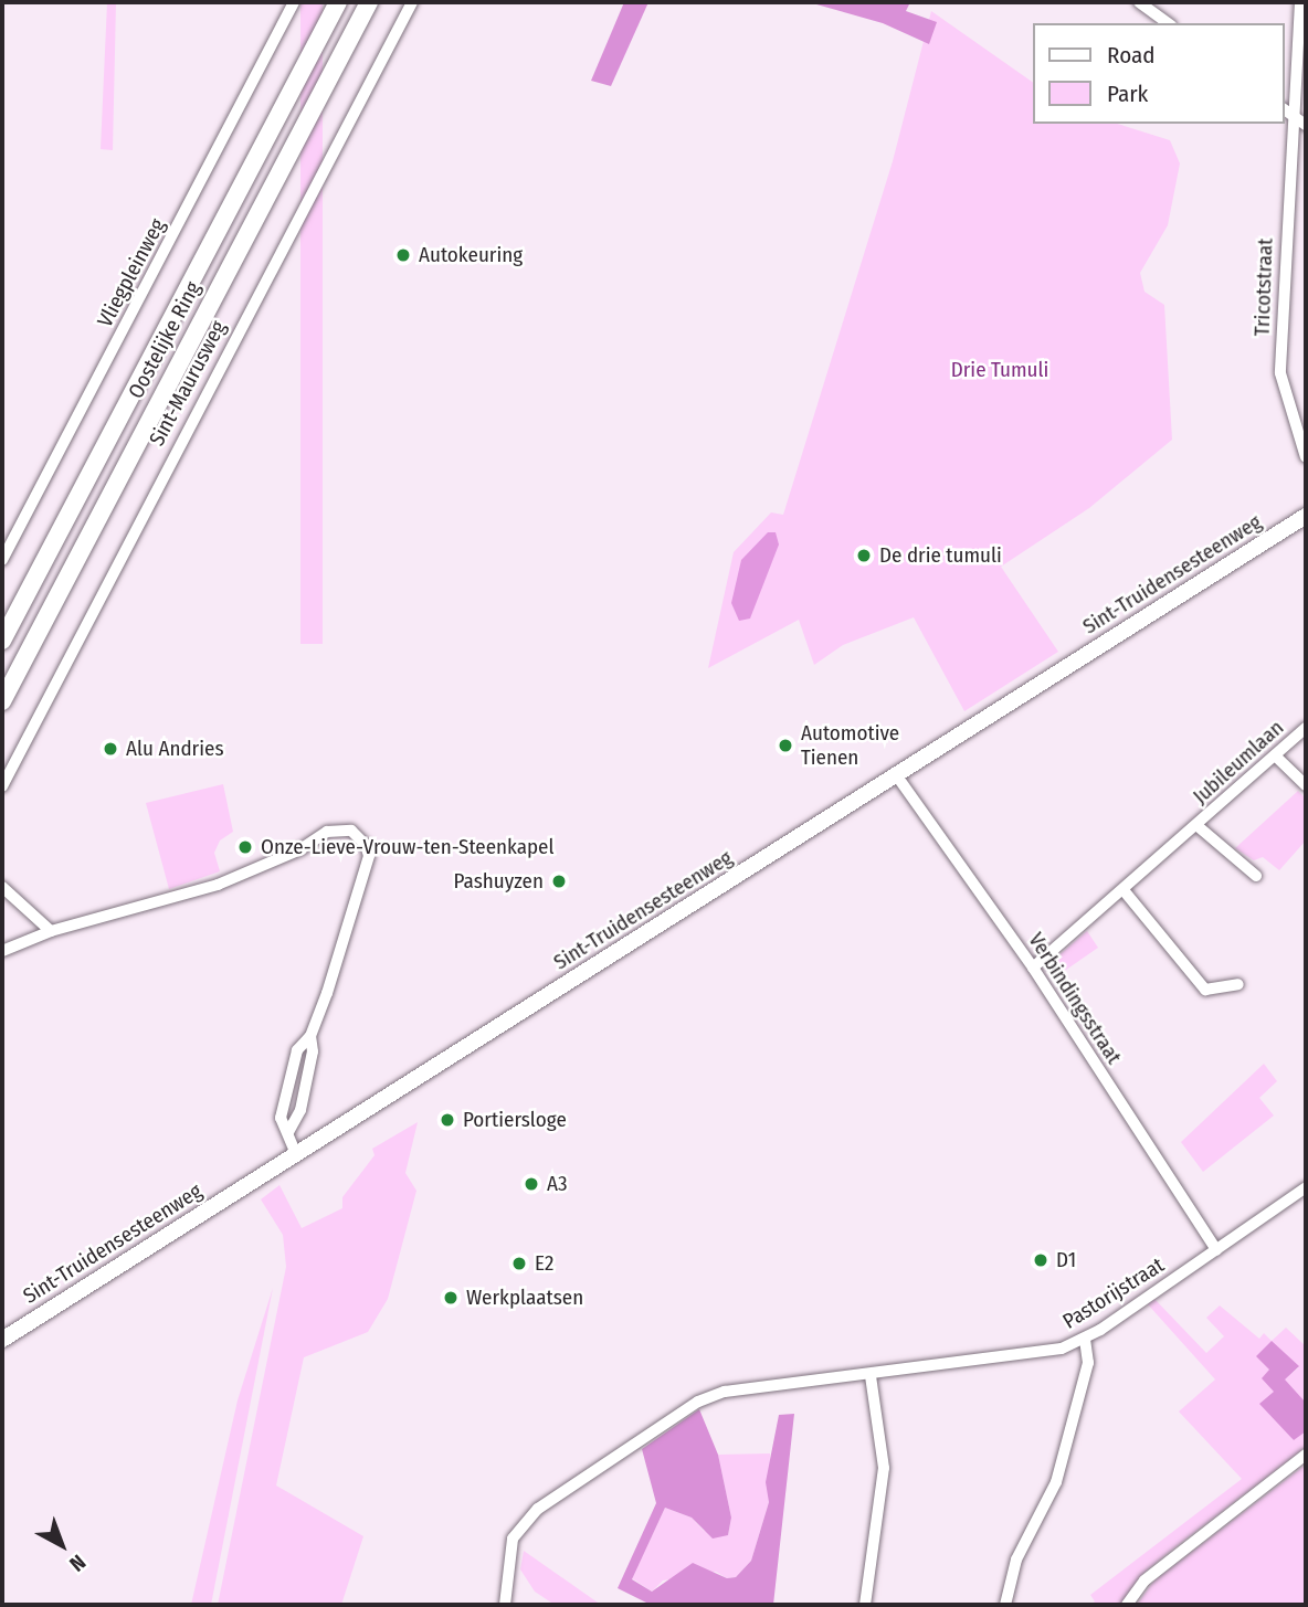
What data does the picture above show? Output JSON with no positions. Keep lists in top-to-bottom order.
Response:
{
  "streets": {
    "highway": ["Oostelijke Ring"],
    "main road": ["Sint-Truidensesteenweg"],
    "street": [
      "Vliegpleinweg",
      "Tricotstraat",
      "Sint-Maurusweg",
      "Jubileumlaan",
      "Verbindingsstraat",
      "Pastorijstraat"
    ]
  },
  "crossings": [
    ["Sint-Truidensesteenweg", "Verbindingsstraat"],
    ["Jubileumlaan", "Verbindingsstraat"],
    ["Verbindingsstraat", "Pastorijstraat"]
  ],
  "parks": ["Drie Tumuli"],
  "places": [
    "Autokeuring",
    "De drie tumuli",
    "Automotive Tienen",
    "Alu Andries",
    "Onze-Lieve-Vrouw-ten-Steenkapel",
    "Pashuyzen",
    "Portiersloge",
    "A3",
    "D1",
    "E2",
    "Werkplaatsen"
  ],
  "legend": ["Road", "Park"],
  "north": "bottom right"
}
